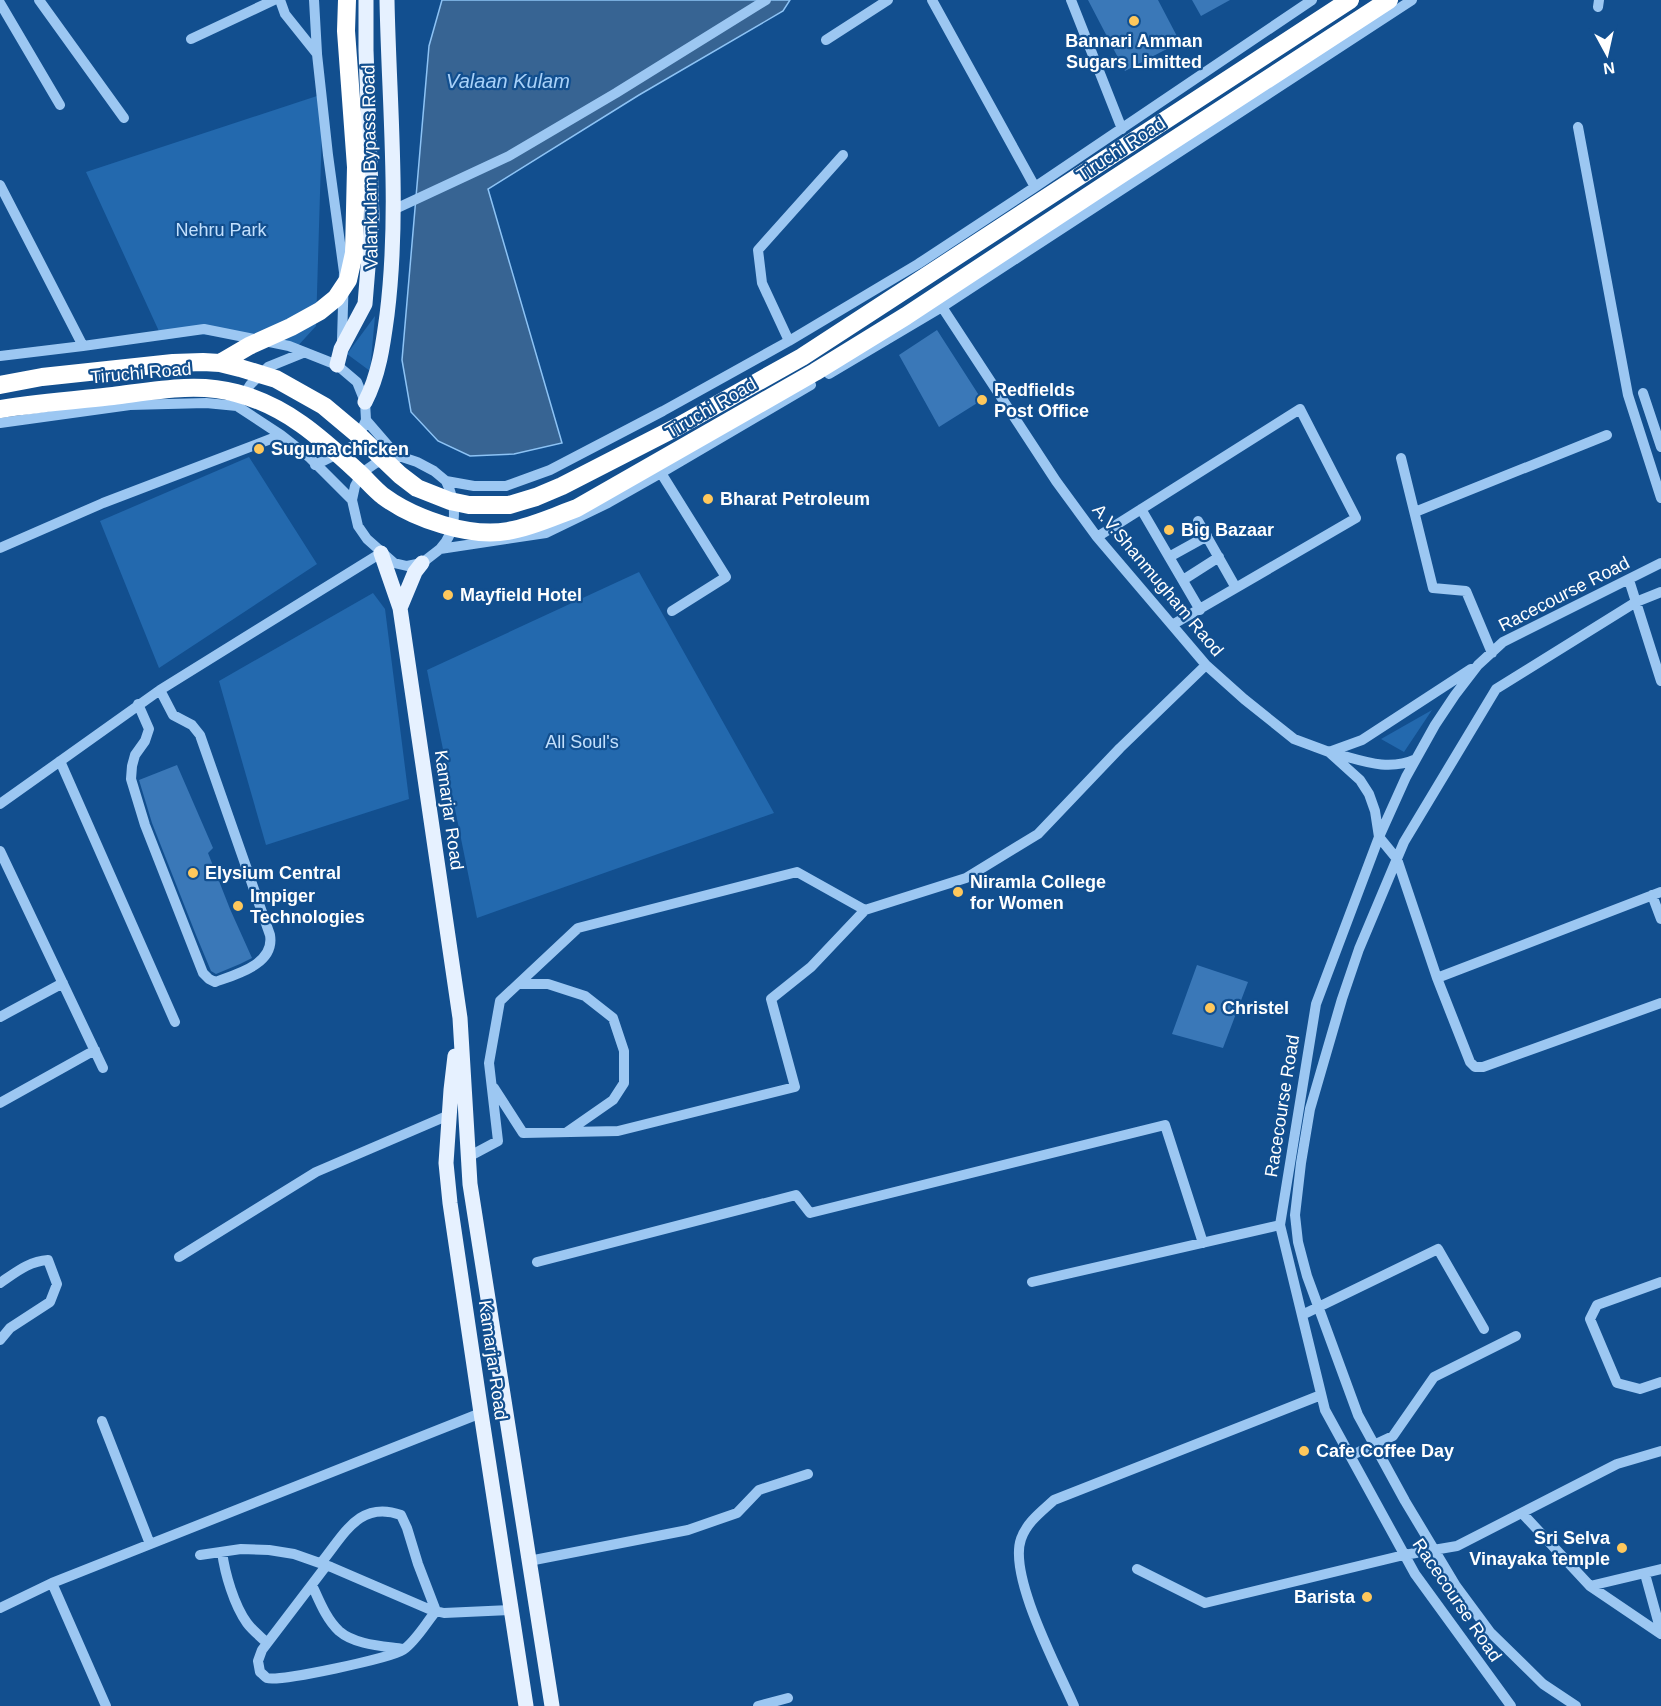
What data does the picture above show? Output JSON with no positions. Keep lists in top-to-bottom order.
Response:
{
  "streets": {
    "highway": ["Tiruchi Road"],
    "main road": ["Valankulam Bypass Road", "Kamarjar Road"],
    "street": ["A.V.Shanmugham Raod", "Racecourse Road"]
  },
  "crossings": [
    ["Tiruchi Road", "Kamarjar Road"],
    ["A.V.Shanmugham Raod", "Racecourse Road"]
  ],
  "water": ["Valaan Kulam"],
  "parks": ["Nehru Park", "All Soul's"],
  "places": [
    "Bannari Amman Sugars Limitted",
    "Redfields Post Office",
    "Suguna chicken",
    "Bharat Petroleum",
    "Big Bazaar",
    "Mayfield Hotel",
    "Elysium Central",
    "Niramla College for Women",
    "Impiger Technologies",
    "Christel",
    "Cafe Coffee Day",
    "Sri Selva Vinayaka temple",
    "Barista"
  ],
  "north": "bottom"
}
